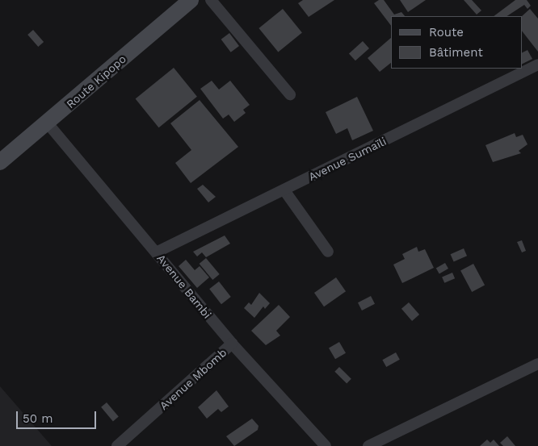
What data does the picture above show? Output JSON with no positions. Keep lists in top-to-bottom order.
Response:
{
  "streets": {
    "main road": ["Route Kipopo"],
    "street": ["Avenue Sumaïli", "Avenue Bambi", "Avenue Mbomb"]
  },
  "crossings": [
    ["Route Kipopo", "Avenue Bambi"],
    ["Avenue Sumaïli", "Avenue Bambi"],
    ["Avenue Bambi", "Avenue Mbomb"]
  ],
  "legend": ["Route", "Bâtiment"],
  "scale_bar": "50 m"
}
